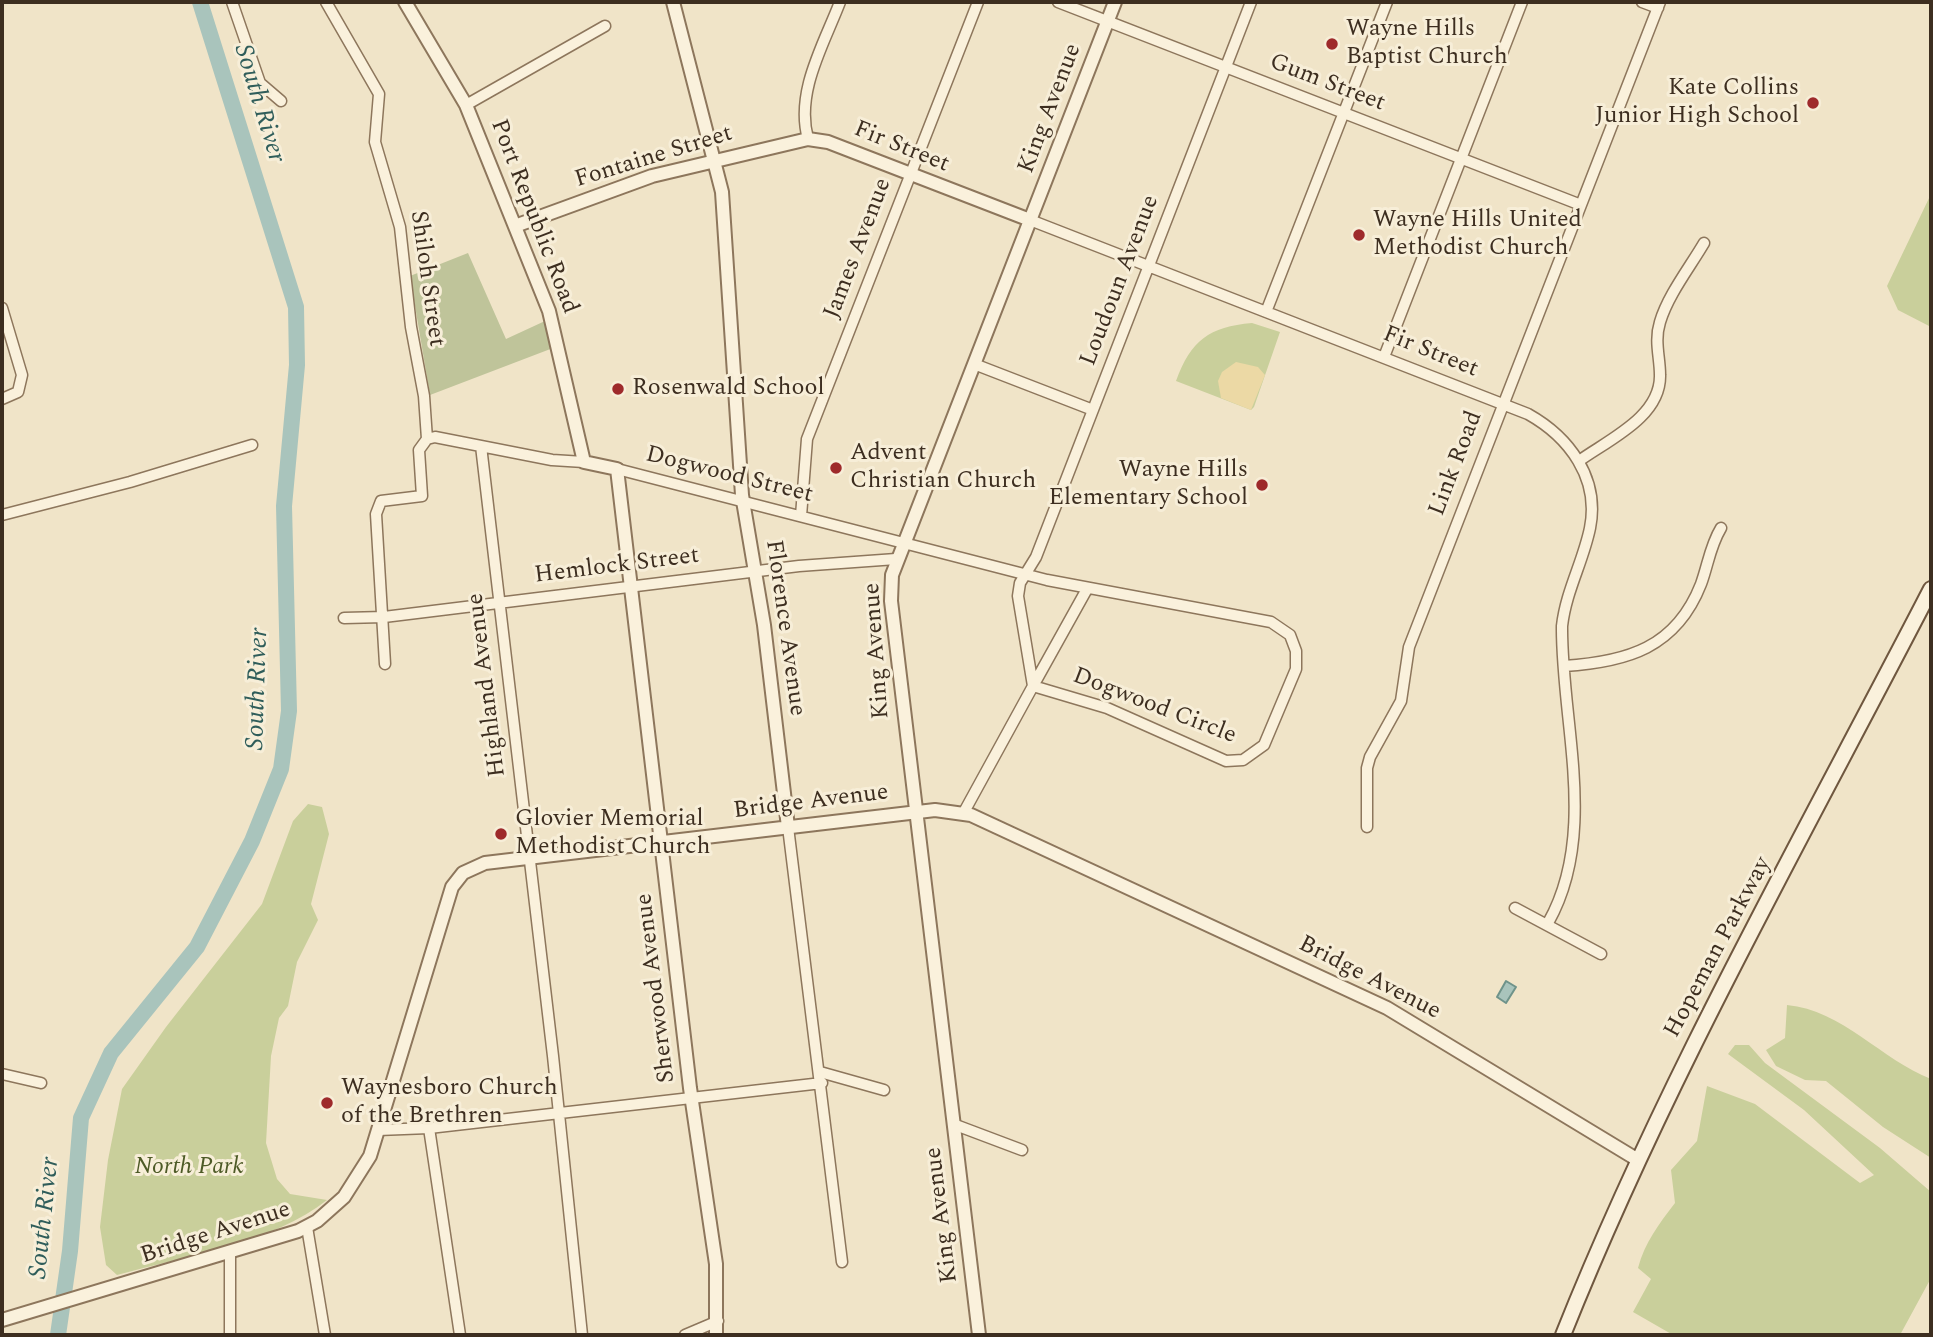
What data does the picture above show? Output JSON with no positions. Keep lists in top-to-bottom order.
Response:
{
  "streets": {
    "main road": ["Hopeman Parkway"],
    "street": [
      "Gum Street",
      "King Avenue",
      "Fir Street",
      "Fontaine Street",
      "Port Republic Road",
      "James Avenue",
      "Shiloh Street",
      "Loudoun Avenue",
      "Link Road",
      "Dogwood Street",
      "Hemlock Street",
      "Florence Avenue",
      "Highland Avenue",
      "Dogwood Circle",
      "Bridge Avenue",
      "Sherwood Avenue"
    ]
  },
  "crossings": [
    ["Gum Street", "King Avenue"],
    ["Gum Street", "Loudoun Avenue"],
    ["Gum Street", "Link Road"],
    ["King Avenue", "Fir Street"],
    ["King Avenue", "Dogwood Street"],
    ["King Avenue", "Hemlock Street"],
    ["King Avenue", "Bridge Avenue"],
    ["Fir Street", "Fontaine Street"],
    ["Fir Street", "James Avenue"],
    ["Fir Street", "Loudoun Avenue"],
    ["Fir Street", "Link Road"],
    ["Fontaine Street", "Port Republic Road"],
    ["Fontaine Street", "Florence Avenue"],
    ["Port Republic Road", "Dogwood Street"],
    ["James Avenue", "Dogwood Street"],
    ["Shiloh Street", "Hemlock Street"],
    ["Loudoun Avenue", "Dogwood Street"],
    ["Loudoun Avenue", "Dogwood Circle"],
    ["Dogwood Street", "Florence Avenue"],
    ["Dogwood Street", "Highland Avenue"],
    ["Dogwood Street", "Dogwood Circle"],
    ["Dogwood Street", "Sherwood Avenue"],
    ["Hemlock Street", "Florence Avenue"],
    ["Hemlock Street", "Highland Avenue"],
    ["Hemlock Street", "Sherwood Avenue"],
    ["Florence Avenue", "Bridge Avenue"],
    ["Highland Avenue", "Bridge Avenue"],
    ["Bridge Avenue", "Hopeman Parkway"],
    ["Bridge Avenue", "Sherwood Avenue"]
  ],
  "water": ["South River"],
  "parks": ["North Park"],
  "places": [
    "Wayne Hills Baptist Church",
    "Kate Collins Junior High School",
    "Wayne Hills United Methodist Church",
    "Rosenwald School",
    "Advent Christian Church",
    "Wayne Hills Elementary School",
    "Glovier Memorial Methodist Church",
    "Waynesboro Church of the Brethren"
  ]
}
